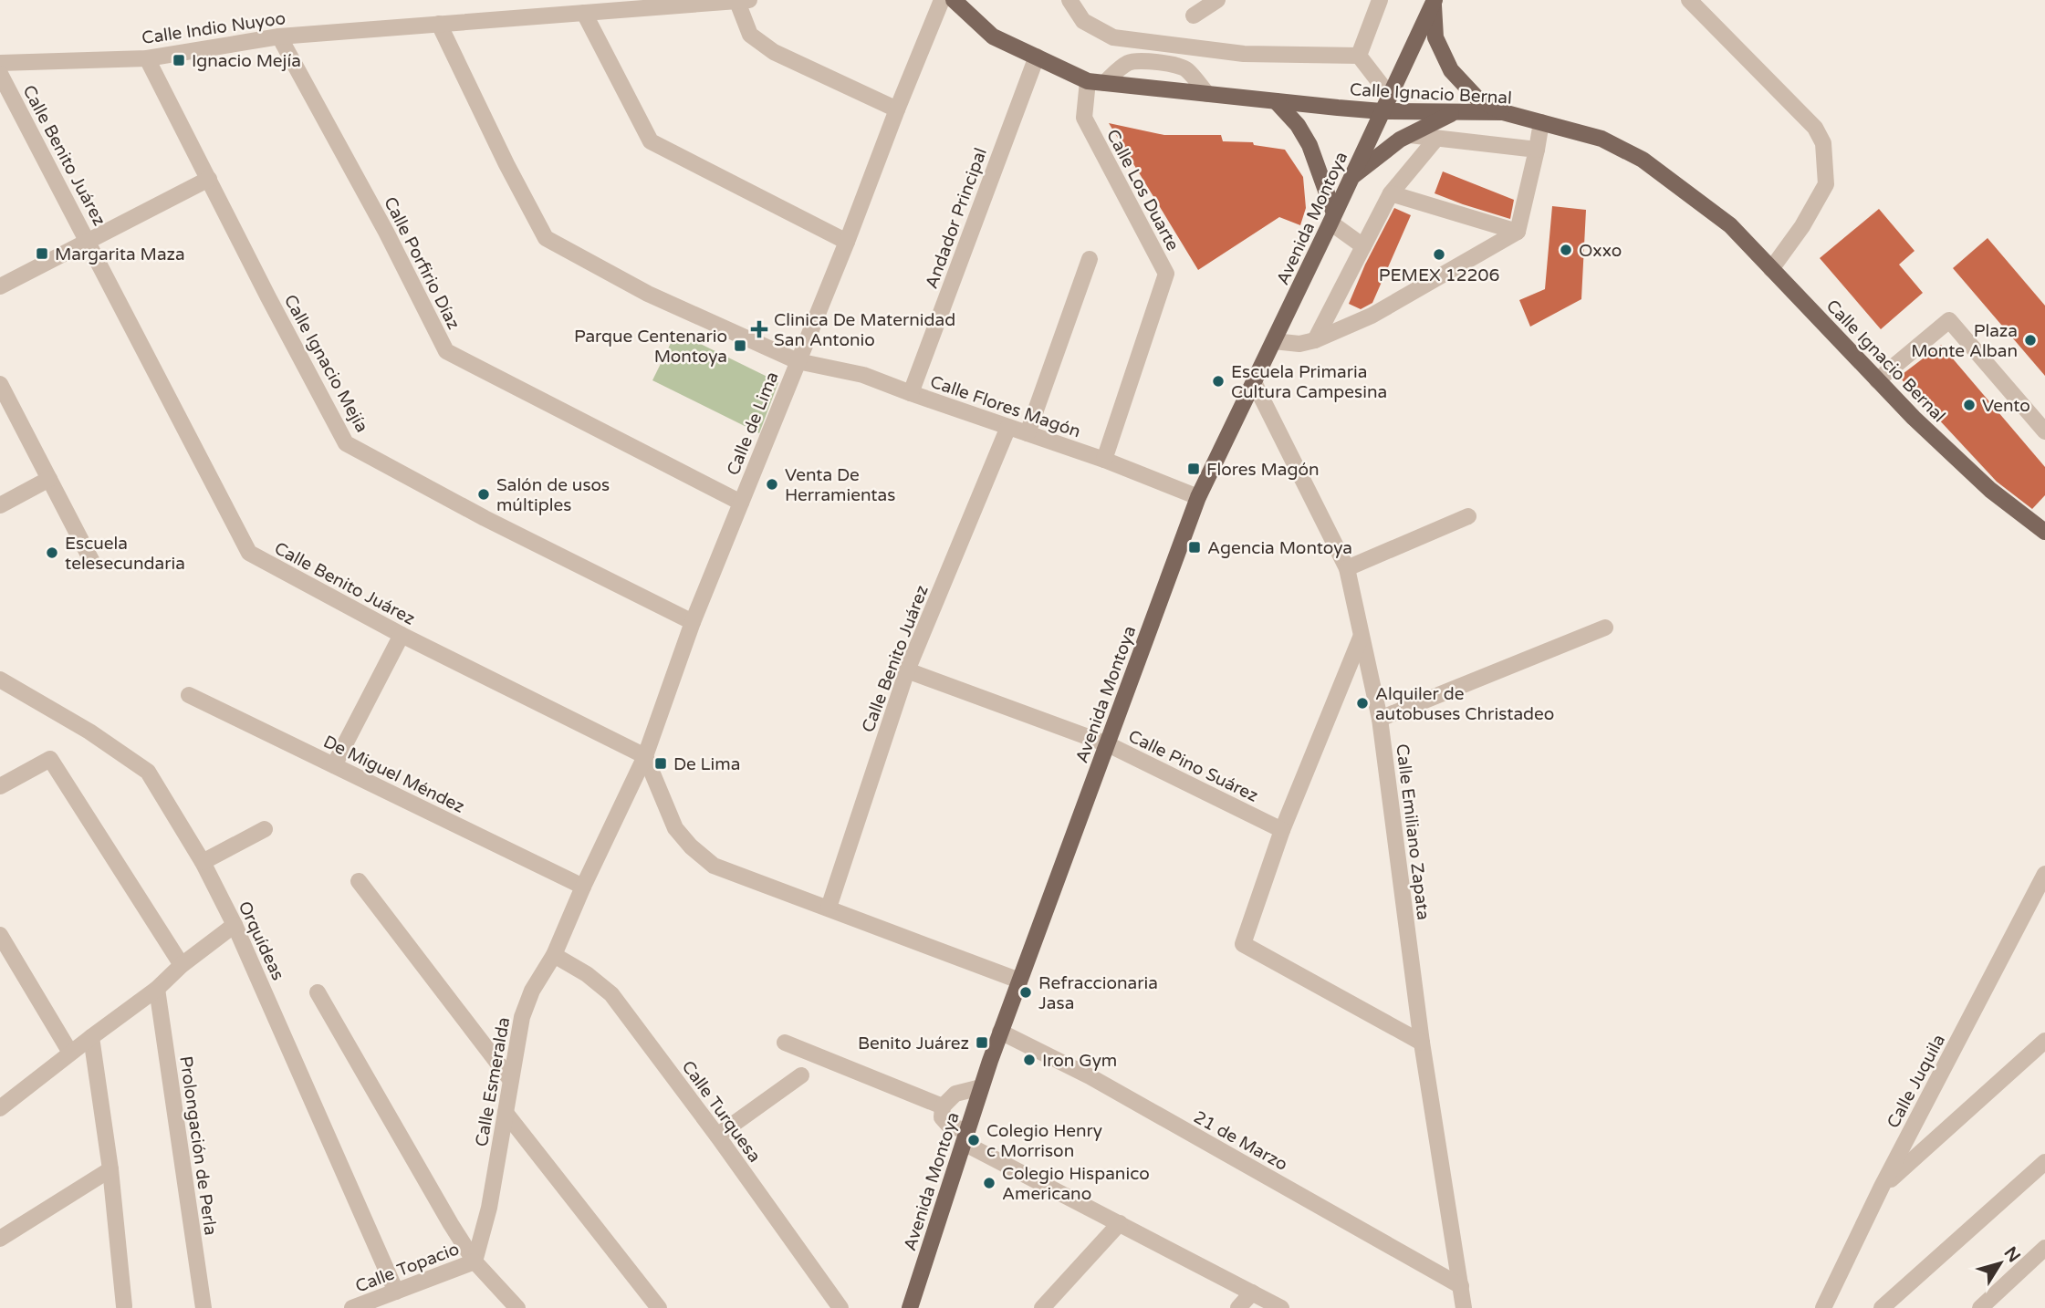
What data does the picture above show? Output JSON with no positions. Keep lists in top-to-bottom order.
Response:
{
  "streets": {
    "main road": ["Calle Ignacio Bernal", "Avenida Montoya"],
    "street": [
      "Calle Indio Nuyoo",
      "Calle Benito Juárez",
      "Calle Los Duarte",
      "Andador Principal",
      "Calle Porfirio Díaz",
      "Calle Ignacio Mejía",
      "Calle Flores Magón",
      "Calle de Lima",
      "Calle Pino Suárez",
      "De Miguel Méndez",
      "Calle Emiliano Zapata",
      "Orquídeas",
      "Calle Juquila",
      "Calle Esmeralda",
      "Calle Turquesa",
      "21 de Marzo",
      "Prolongación de Perla",
      "Calle Topacio"
    ]
  },
  "crossings": [
    ["Calle Indio Nuyoo", "Calle Porfirio Díaz"],
    ["Calle Indio Nuyoo", "Calle Ignacio Mejía"],
    ["Calle Indio Nuyoo", "Calle Flores Magón"],
    ["Calle Ignacio Bernal", "Calle Los Duarte"],
    ["Calle Ignacio Bernal", "Andador Principal"],
    ["Calle Ignacio Bernal", "Avenida Montoya"],
    ["Calle Benito Juárez", "Calle Flores Magón"],
    ["Calle Benito Juárez", "Calle de Lima"],
    ["Calle Benito Juárez", "Calle Pino Suárez"],
    ["Calle Benito Juárez", "Calle Esmeralda"],
    ["Calle Los Duarte", "Calle Flores Magón"],
    ["Andador Principal", "Calle Flores Magón"],
    ["Avenida Montoya", "Calle Flores Magón"],
    ["Avenida Montoya", "Calle Pino Suárez"],
    ["Avenida Montoya", "Calle Emiliano Zapata"],
    ["Avenida Montoya", "21 de Marzo"],
    ["Calle Porfirio Díaz", "Calle de Lima"],
    ["Calle Ignacio Mejía", "Calle de Lima"],
    ["Calle Flores Magón", "Calle de Lima"],
    ["Calle de Lima", "Calle Esmeralda"],
    ["De Miguel Méndez", "Calle Esmeralda"],
    ["Calle Emiliano Zapata", "21 de Marzo"],
    ["Orquídeas", "Calle Topacio"],
    ["Calle Esmeralda", "Calle Turquesa"],
    ["Calle Esmeralda", "Calle Topacio"]
  ],
  "places": {
    "transit": [
      "Ignacio Mejía",
      "Margarita Maza",
      "Parque Centenario Montoya",
      "Flores Magón",
      "Agencia Montoya",
      "De Lima",
      "Benito Juárez"
    ],
    "other": [
      "Oxxo",
      "PEMEX 12206",
      "Plaza Monte Alban",
      "Escuela Primaria Cultura Campesina",
      "Vento",
      "Venta De Herramientas",
      "Salón de usos múltiples",
      "Escuela telesecundaria",
      "Alquiler de autobuses Christadeo",
      "Refraccionaria Jasa",
      "Iron Gym",
      "Colegio Henry c Morrison",
      "Colegio Hispanico Americano"
    ],
    "health": ["Clinica De Maternidad San Antonio"]
  },
  "north": "top right"
}
